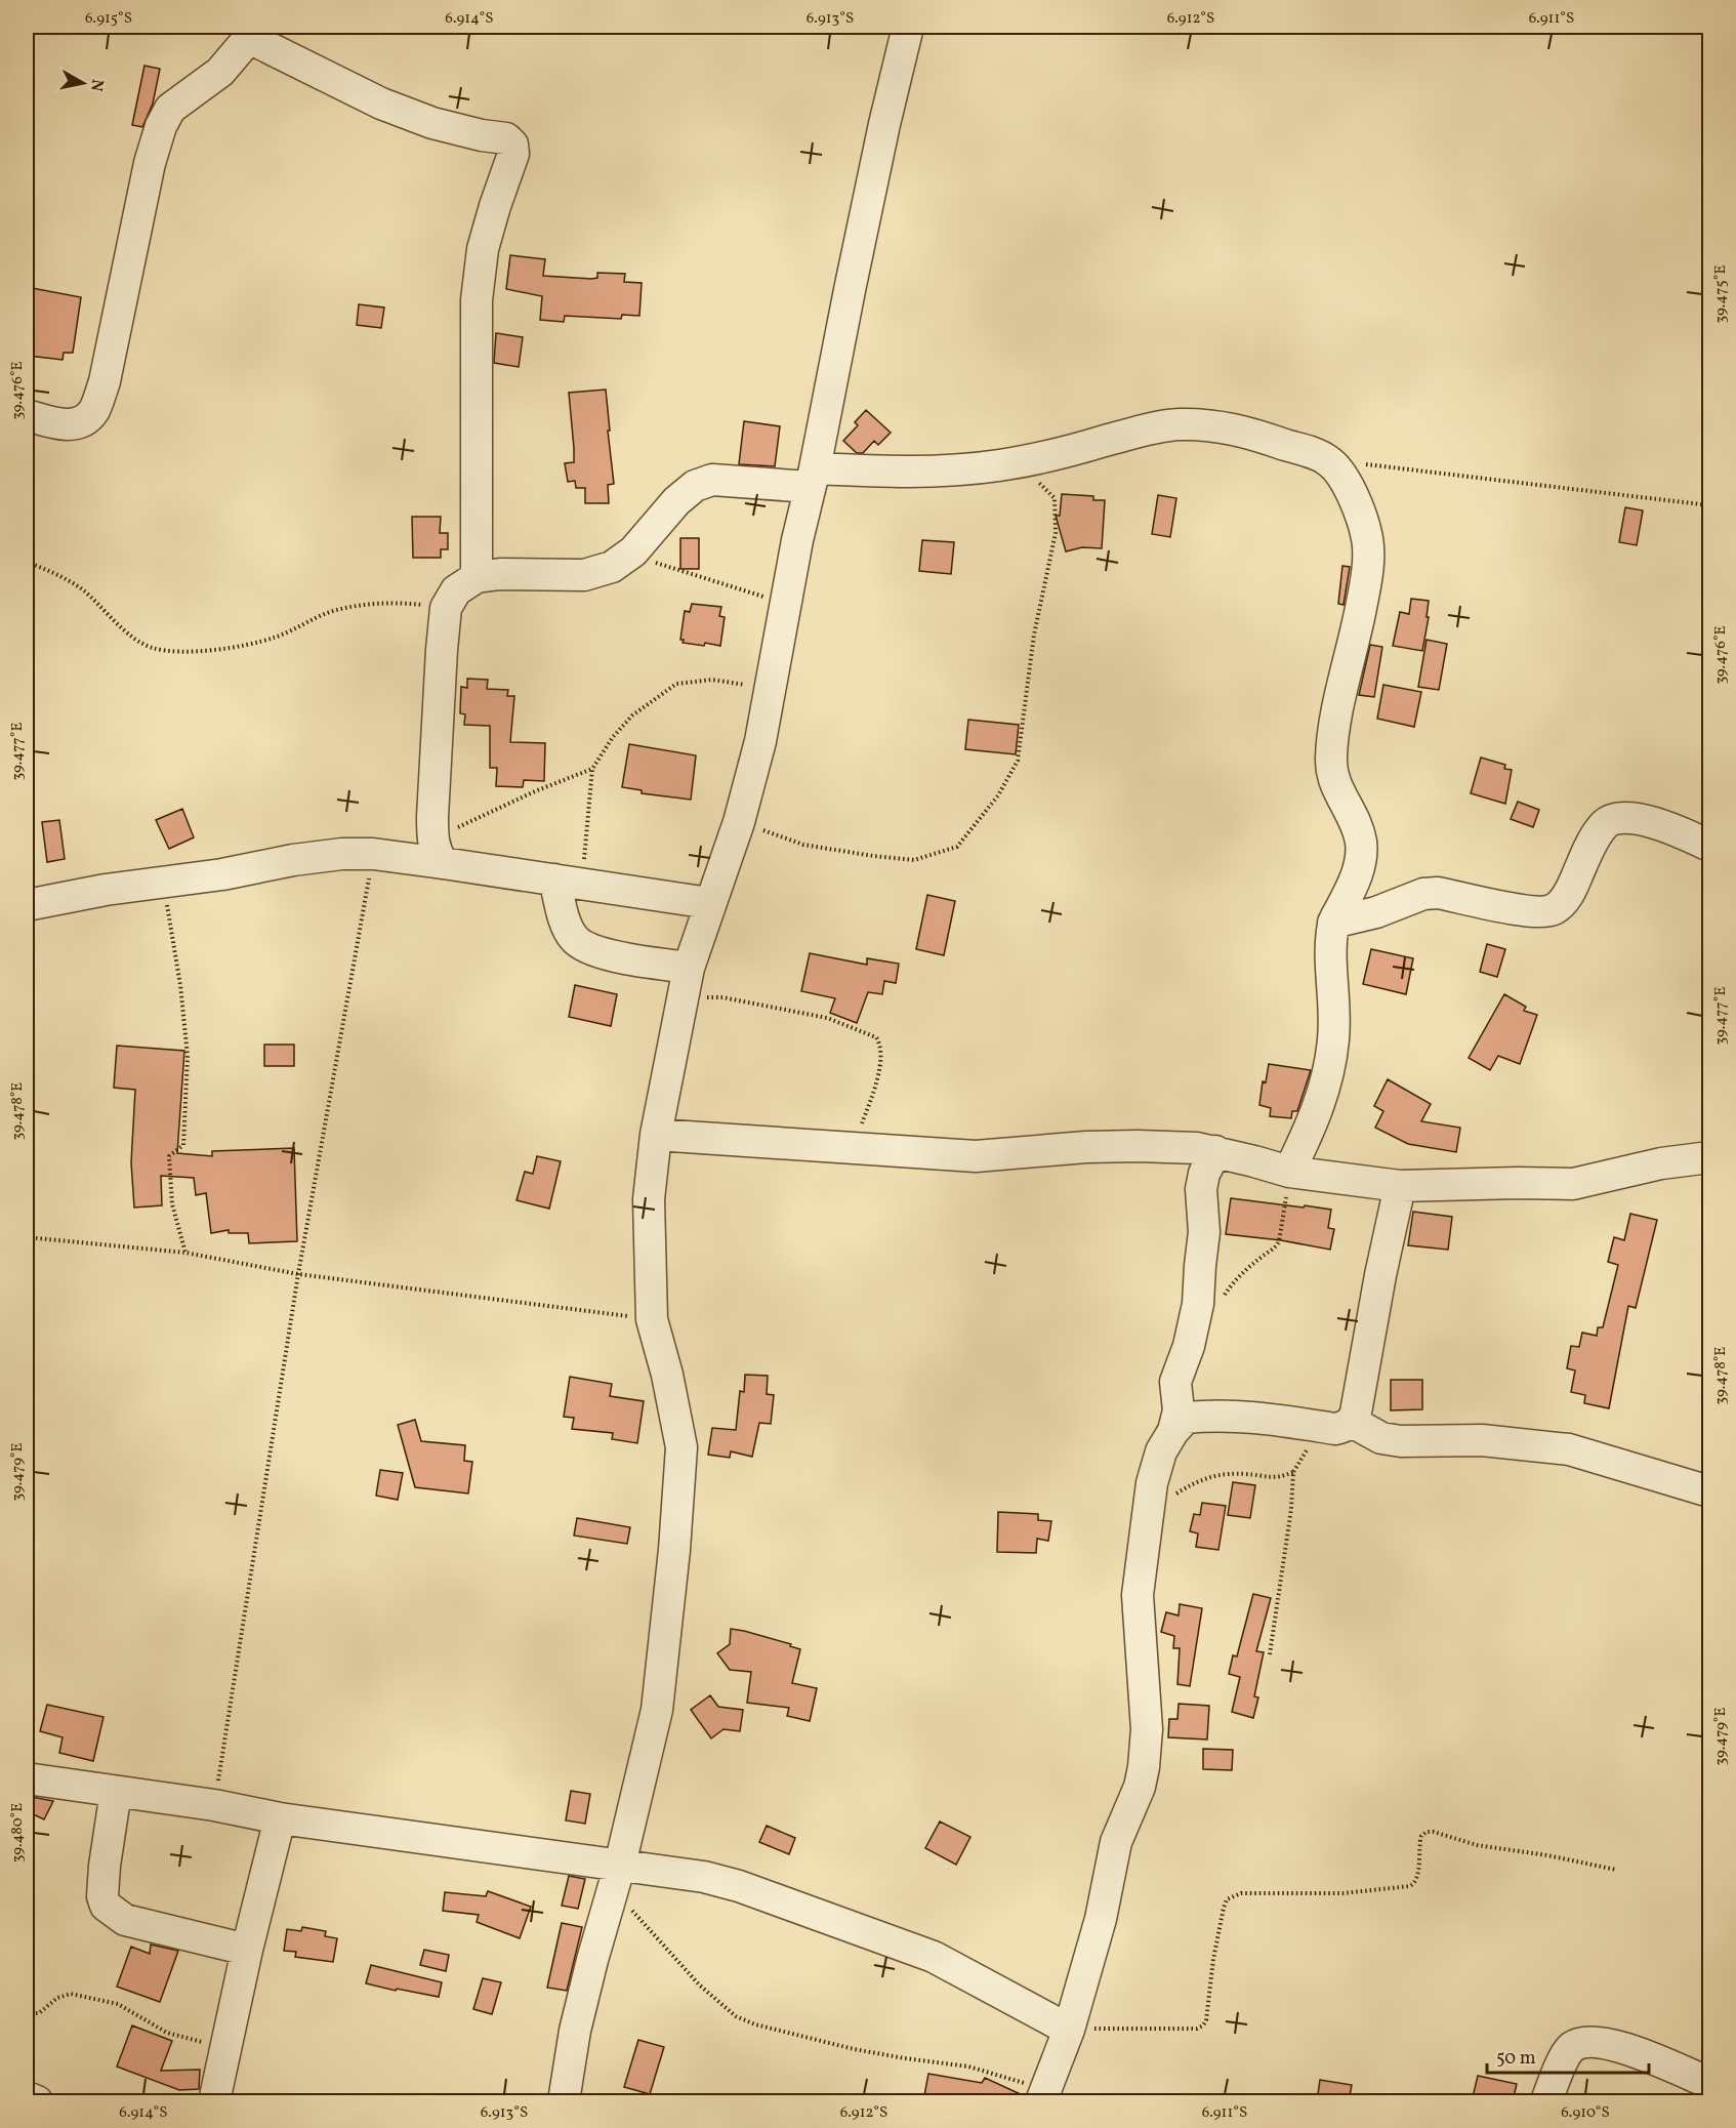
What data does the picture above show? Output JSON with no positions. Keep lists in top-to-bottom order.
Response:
{
  "scale_bar": "50 m",
  "north": "right",
  "coordinates": [
    "6.915°S",
    "6.914°S",
    "6.913°S",
    "6.912°S",
    "6.911°S",
    "39.475°E",
    "39.476°E",
    "39.477°E",
    "39.478°E",
    "39.479°E",
    "39.480°E",
    "6.910°S"
  ]
}
